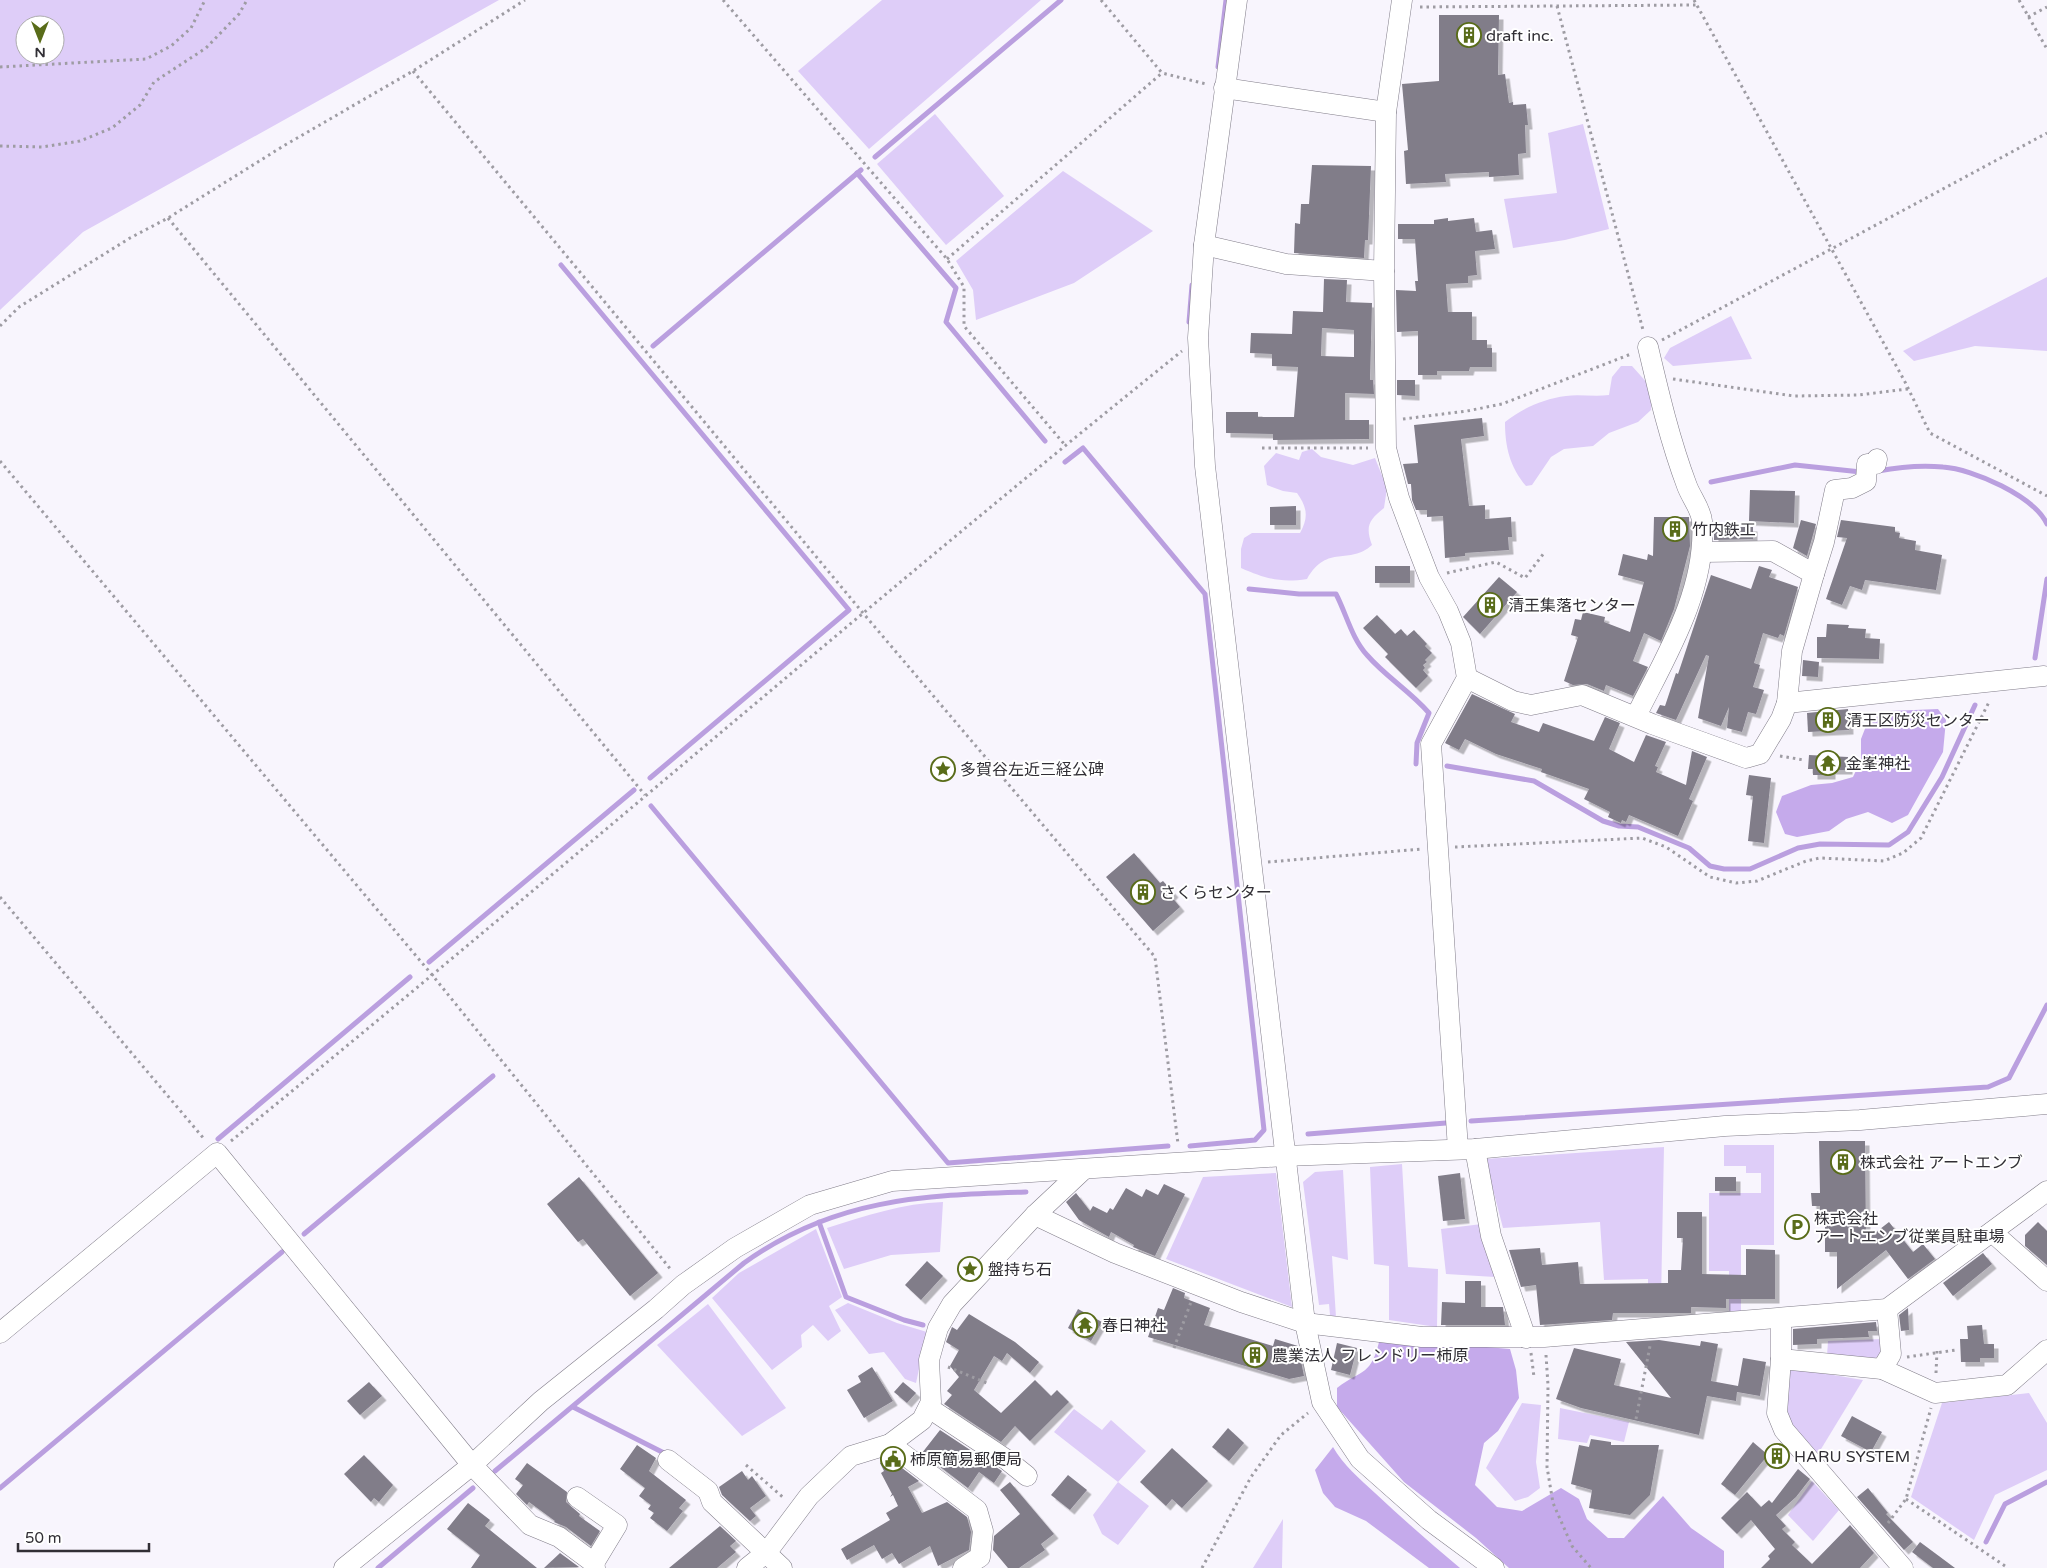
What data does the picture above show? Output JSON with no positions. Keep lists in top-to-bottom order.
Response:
{
  "places": {
    "building": [
      "draft inc.",
      "竹内鉄工",
      "清王集落センター",
      "清王区防災センター",
      "さくらセンター",
      "株式会社 アートエンブ",
      "農業法人 フレンドリー柿原",
      "HARU SYSTEM"
    ],
    "temple": ["金峯神社", "春日神社"],
    "place": ["多賀谷左近三経公碑", "盤持ち石"],
    "parking": ["株式会社 アートエンブ従業員駐車場"],
    "public building": ["柿原簡易郵便局"]
  },
  "scale_bar": "50 m",
  "north": "bottom"
}
